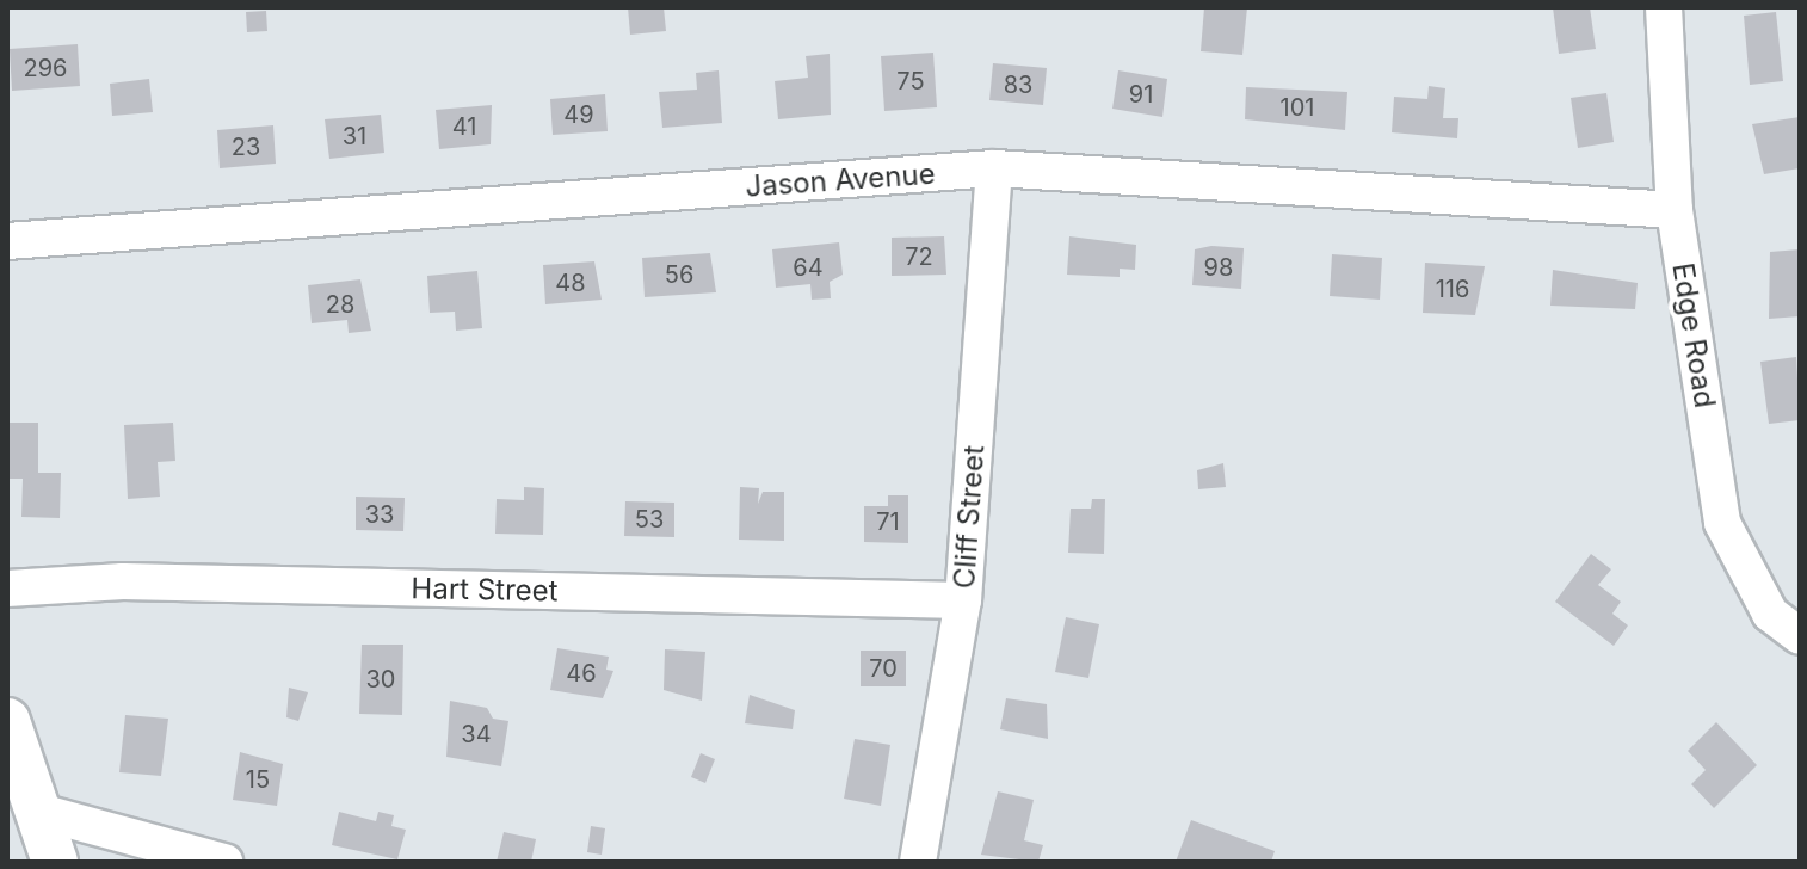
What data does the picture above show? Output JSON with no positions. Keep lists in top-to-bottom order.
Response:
{
  "streets": {
    "street": [
      "Jason Avenue",
      "Edge Road",
      "Cliff Street",
      "Hart Street"
    ]
  },
  "crossings": [
    ["Jason Avenue", "Edge Road"],
    ["Jason Avenue", "Cliff Street"],
    ["Cliff Street", "Hart Street"]
  ],
  "house_numbers": [
    "296",
    "75",
    "83",
    "91",
    "101",
    "49",
    "41",
    "31",
    "23",
    "72",
    "64",
    "98",
    "56",
    "48",
    "116",
    "28",
    "33",
    "53",
    "71",
    "70",
    "46",
    "30",
    "34",
    "15"
  ]
}
